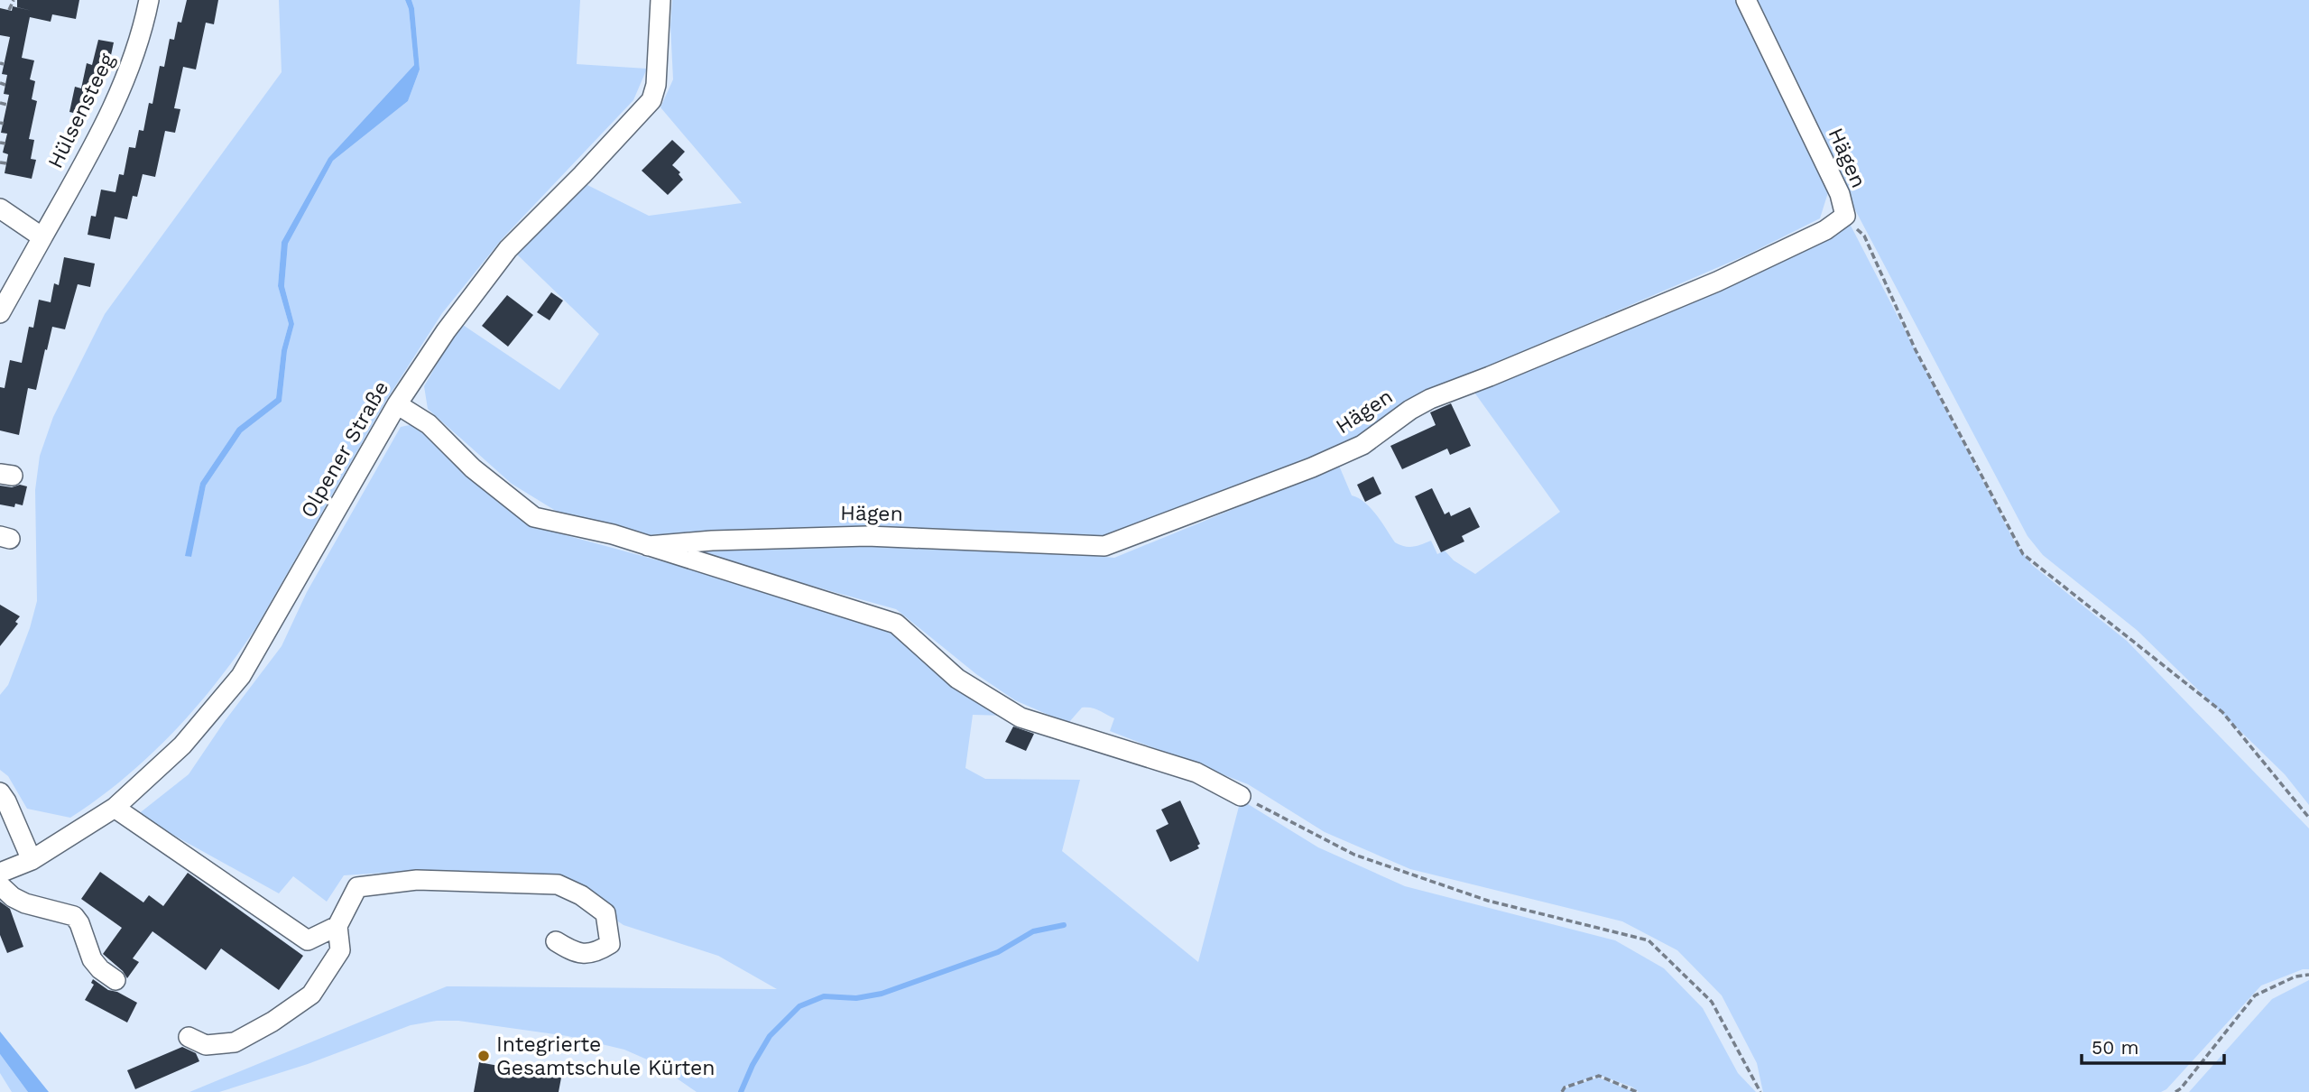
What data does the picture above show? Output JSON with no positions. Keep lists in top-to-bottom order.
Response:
{
  "streets": {
    "street": ["Hülsensteeg", "Hägen", "Olpener Straße"]
  },
  "crossings": [
    ["Hägen", "Olpener Straße"]
  ],
  "places": ["Integrierte Gesamtschule Kürten"],
  "scale_bar": "50 m"
}
